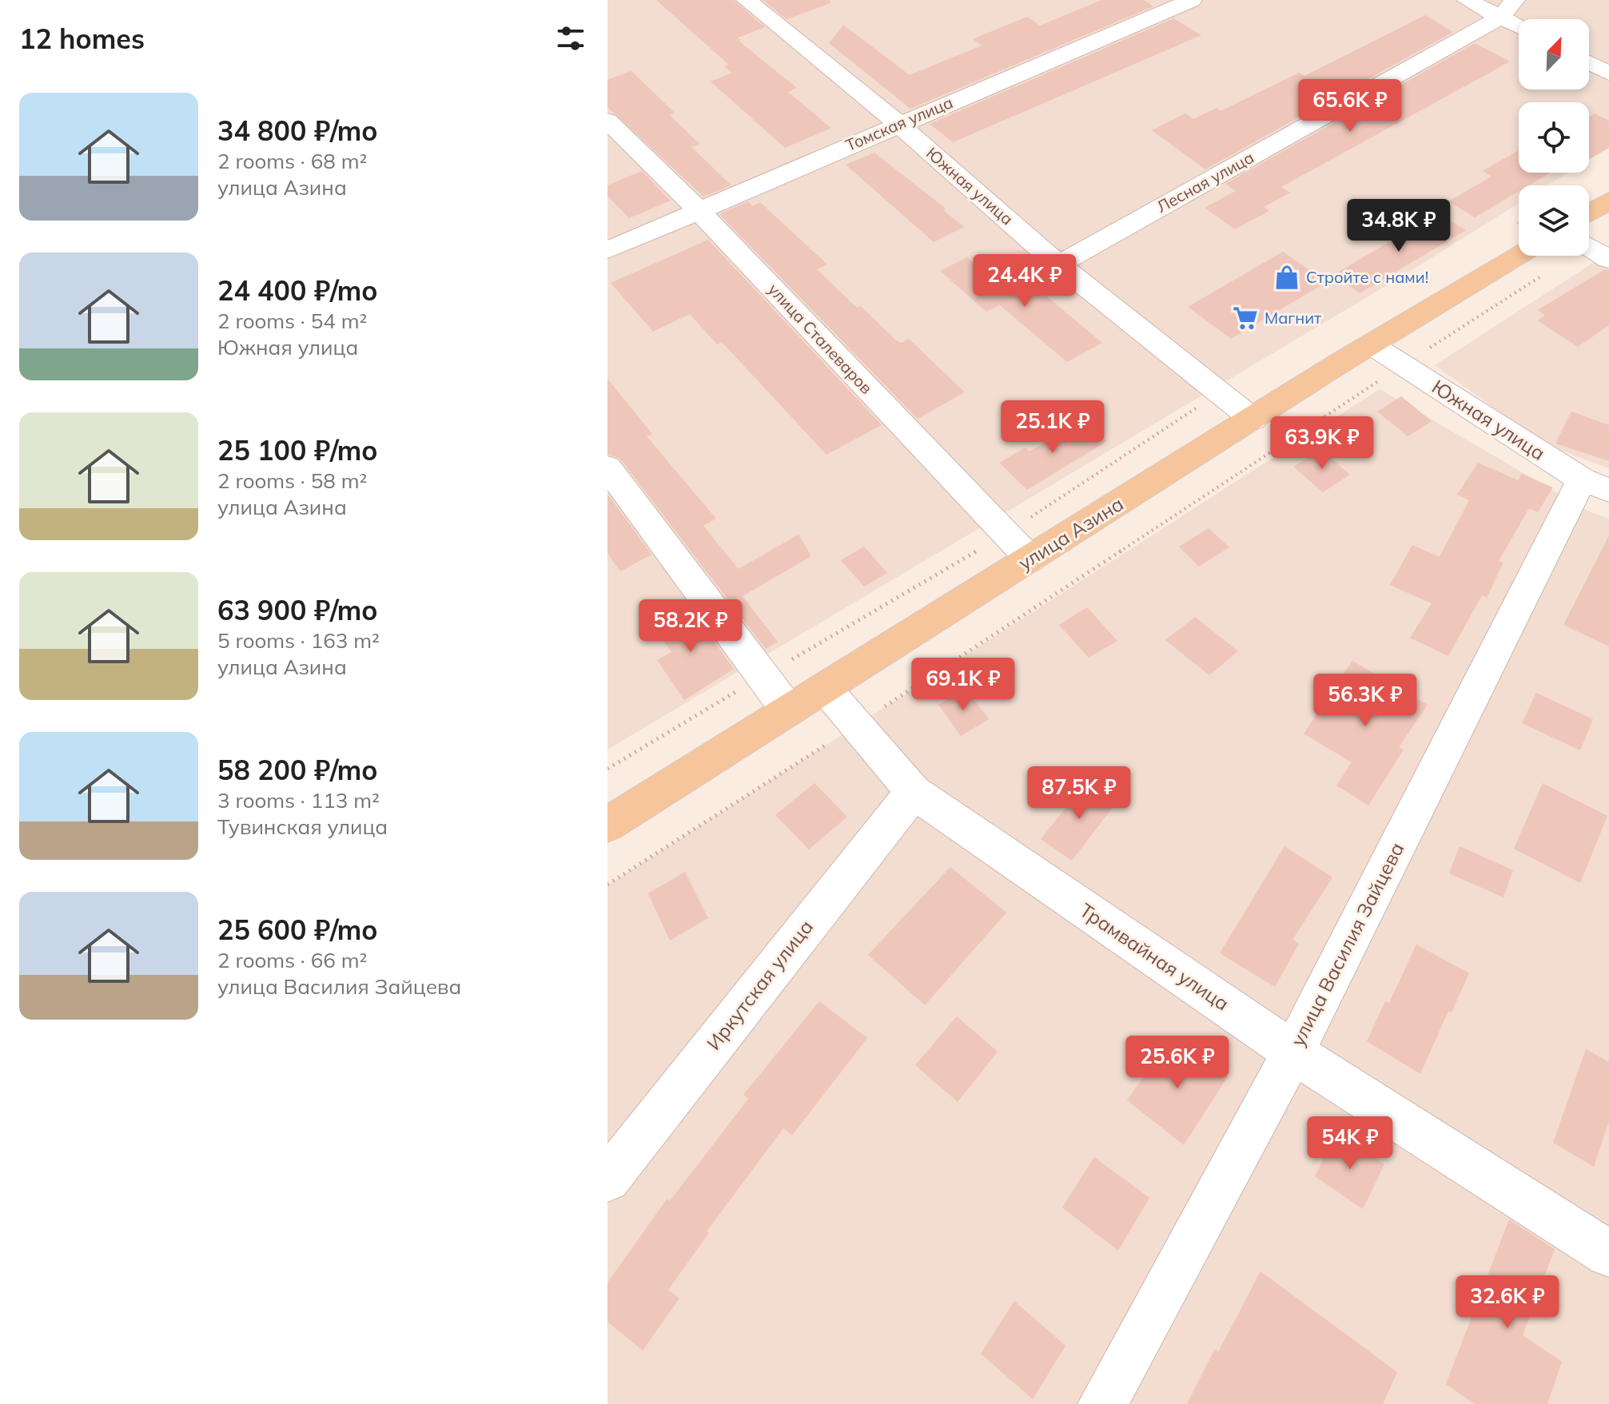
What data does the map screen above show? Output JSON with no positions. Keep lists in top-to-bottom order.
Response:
{
  "streets": {
    "main road": ["улица Азина"],
    "street": [
      "Томская улица",
      "Лесная улица",
      "Южная улица",
      "улица Сталеваров",
      "улица Василия Зайцева",
      "Трамвайная улица",
      "Иркутская улица"
    ]
  },
  "crossings": [
    ["Томская улица", "Южная улица"],
    ["Томская улица", "улица Сталеваров"],
    ["Лесная улица", "Южная улица"],
    ["Южная улица", "улица Азина"],
    ["Южная улица", "улица Василия Зайцева"],
    ["улица Сталеваров", "улица Азина"],
    ["улица Азина", "Трамвайная улица"],
    ["улица Василия Зайцева", "Трамвайная улица"],
    ["Трамвайная улица", "Иркутская улица"]
  ],
  "places": {
    "shop": ["Стройте с нами!"],
    "supermarket": ["Магнит"]
  },
  "north": "top right",
  "page": {
    "heading": "12 homes",
    "list": [
      {
        "name": "34 800 ₽/mo",
        "note": "2 rooms · 68 m² · улица Азина"
      },
      {
        "name": "24 400 ₽/mo",
        "note": "2 rooms · 54 m² · Южная улица"
      },
      {
        "name": "25 100 ₽/mo",
        "note": "2 rooms · 58 m² · улица Азина"
      },
      {
        "name": "63 900 ₽/mo",
        "note": "5 rooms · 163 m² · улица Азина"
      },
      {
        "name": "58 200 ₽/mo",
        "note": "3 rooms · 113 m² · Тувинская улица"
      },
      {
        "name": "25 600 ₽/mo",
        "note": "2 rooms · 66 m² · улица Василия Зайцева"
      }
    ],
    "price": [
      "65.6K ₽",
      "34.8K ₽",
      "24.4K ₽",
      "25.1K ₽",
      "63.9K ₽",
      "58.2K ₽",
      "69.1K ₽",
      "56.3K ₽",
      "87.5K ₽",
      "25.6K ₽",
      "54K ₽",
      "32.6K ₽"
    ]
  }
}
